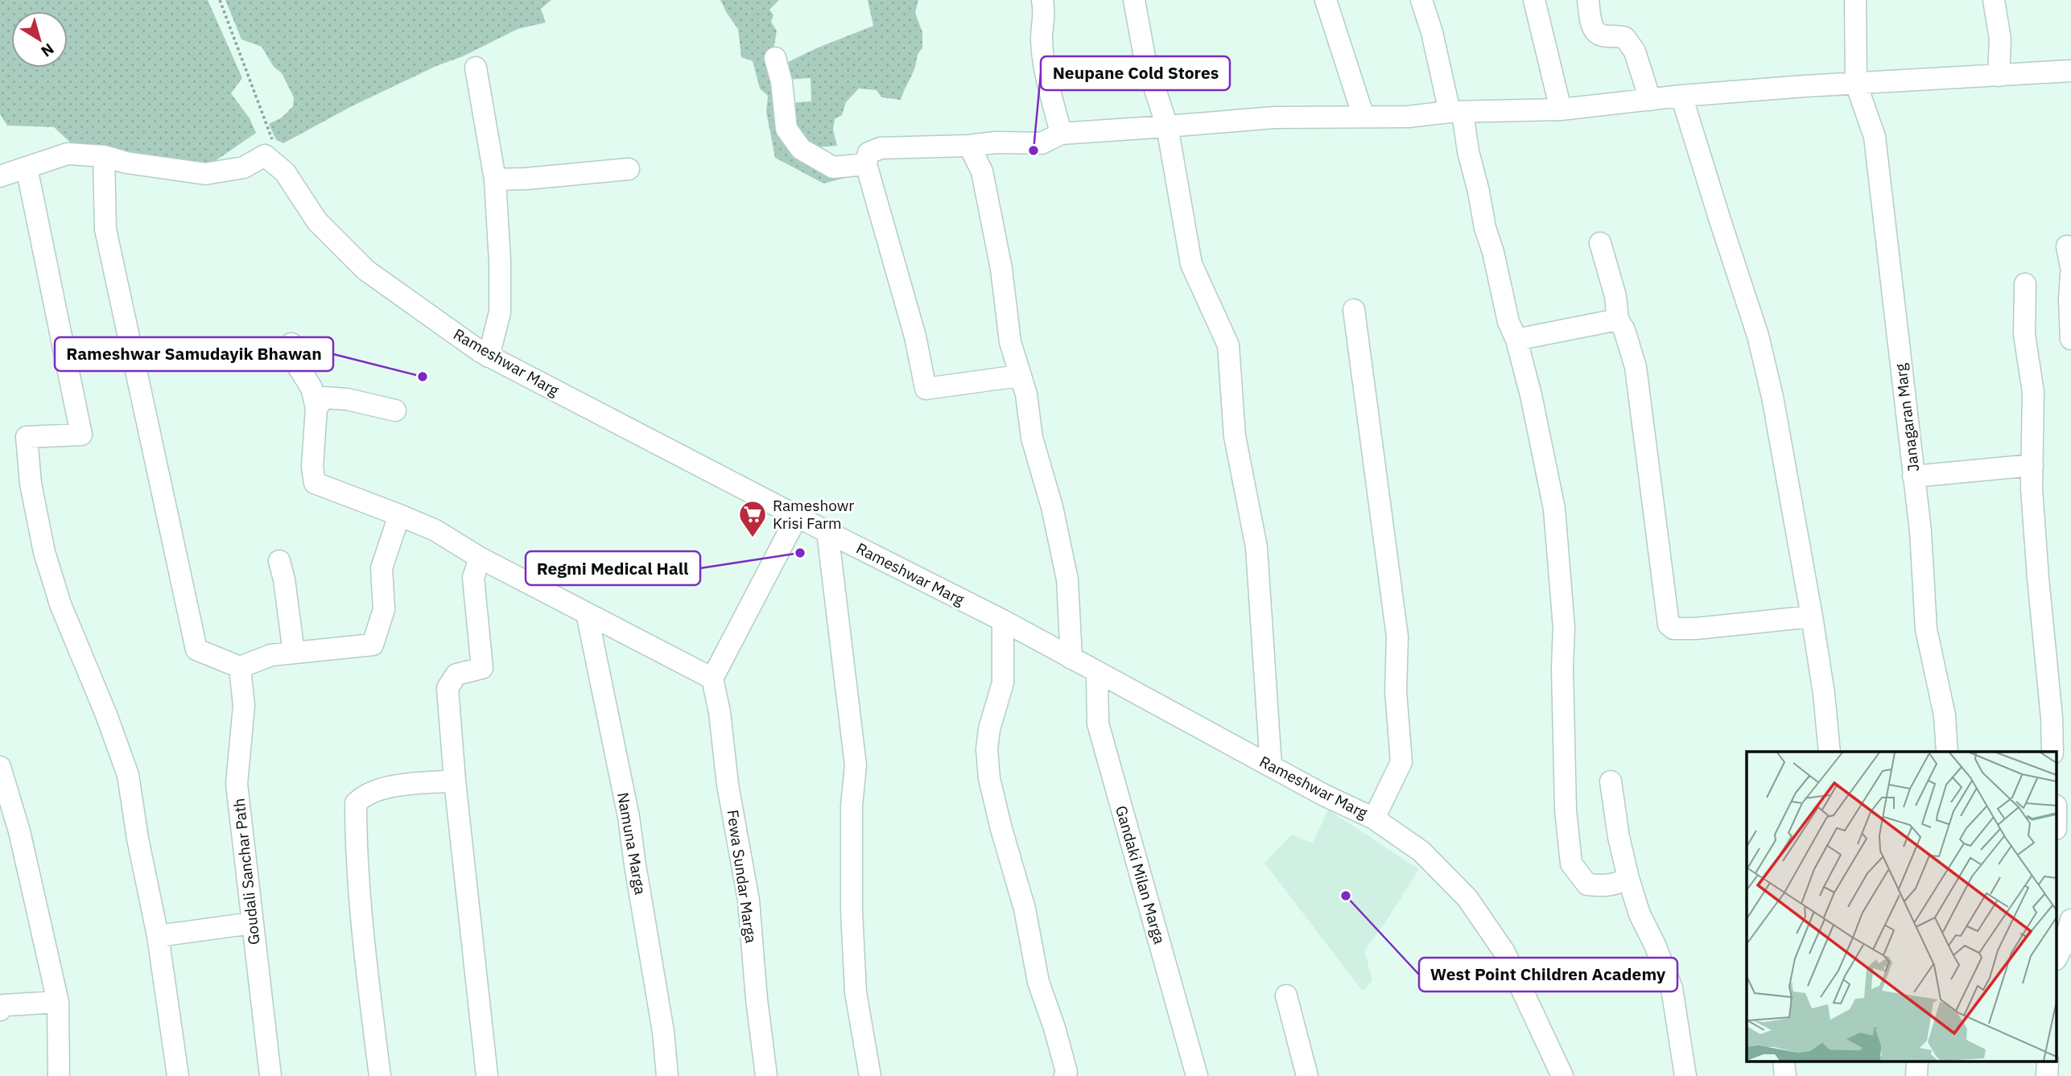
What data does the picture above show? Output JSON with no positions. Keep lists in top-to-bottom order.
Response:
{
  "streets": {
    "street": [
      "Rameshwar Marg",
      "Janagaran Marg",
      "Namuna Marga",
      "Goudali Sanchar Path",
      "Gandaki Milan Marga",
      "Fewa Sundar Marga"
    ]
  },
  "crossings": [
    ["Rameshwar Marg", "Gandaki Milan Marga"]
  ],
  "places": {
    "other": [
      "Neupane Cold Stores",
      "Rameshwar Samudayik Bhawan",
      "Regmi Medical Hall",
      "West Point Children Academy"
    ],
    "supermarket": ["Rameshowr Krisi Farm"]
  },
  "north": "bottom right"
}
